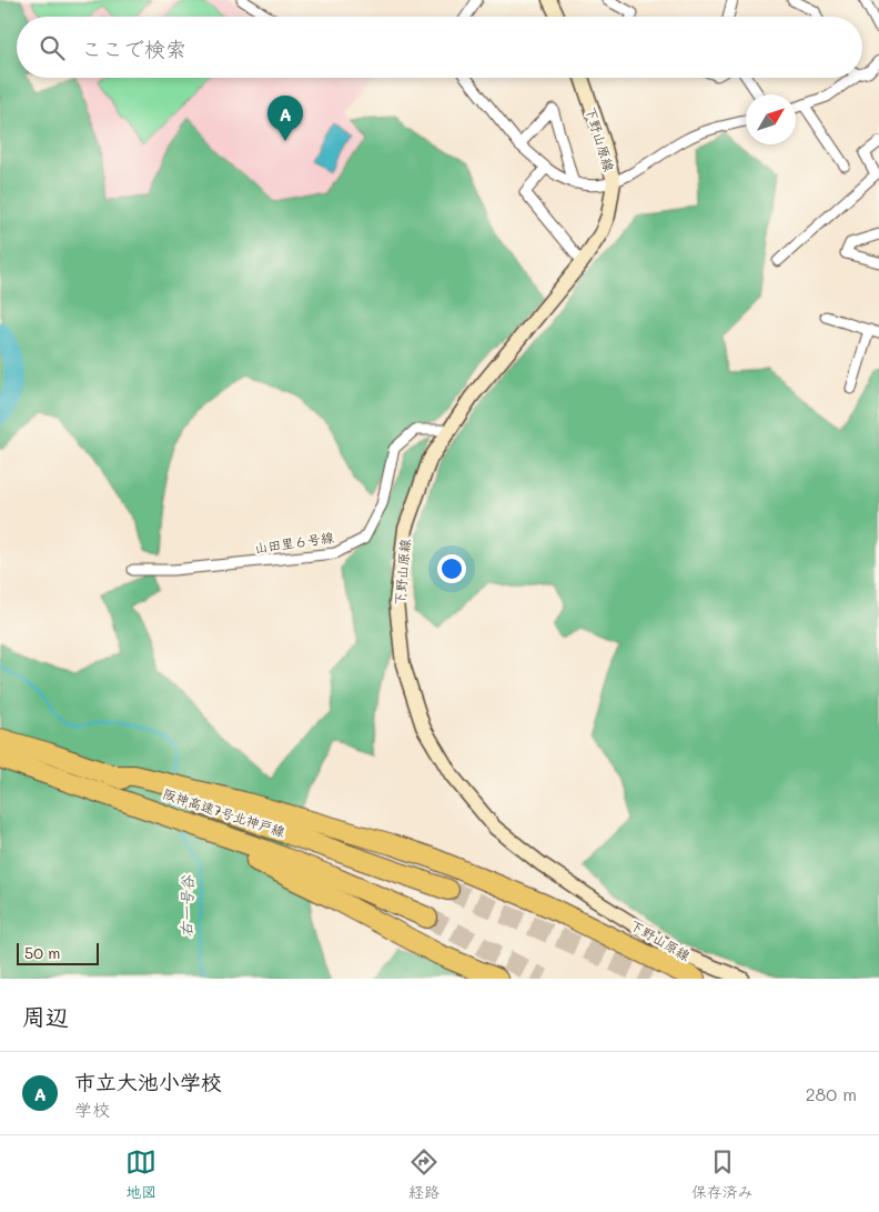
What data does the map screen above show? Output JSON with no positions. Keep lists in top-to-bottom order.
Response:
{
  "streets": {
    "highway": ["阪神高速7号北神戸線"],
    "street": ["下野山原線", "山田里６号線"]
  },
  "crossings": [
    ["下野山原線", "山田里６号線"]
  ],
  "water": ["右一号谷"],
  "scale_bar": "50 m",
  "north": "top right",
  "page": {
    "search": "ここで検索",
    "pins": "A",
    "scale": "50 m",
    "heading": "周辺",
    "list": [
      {
        "mark": "A",
        "name": "市立大池小学校",
        "note": "学校",
        "value": "280 m"
      }
    ],
    "nav": ["地図", "経路", "保存済み"]
  }
}
